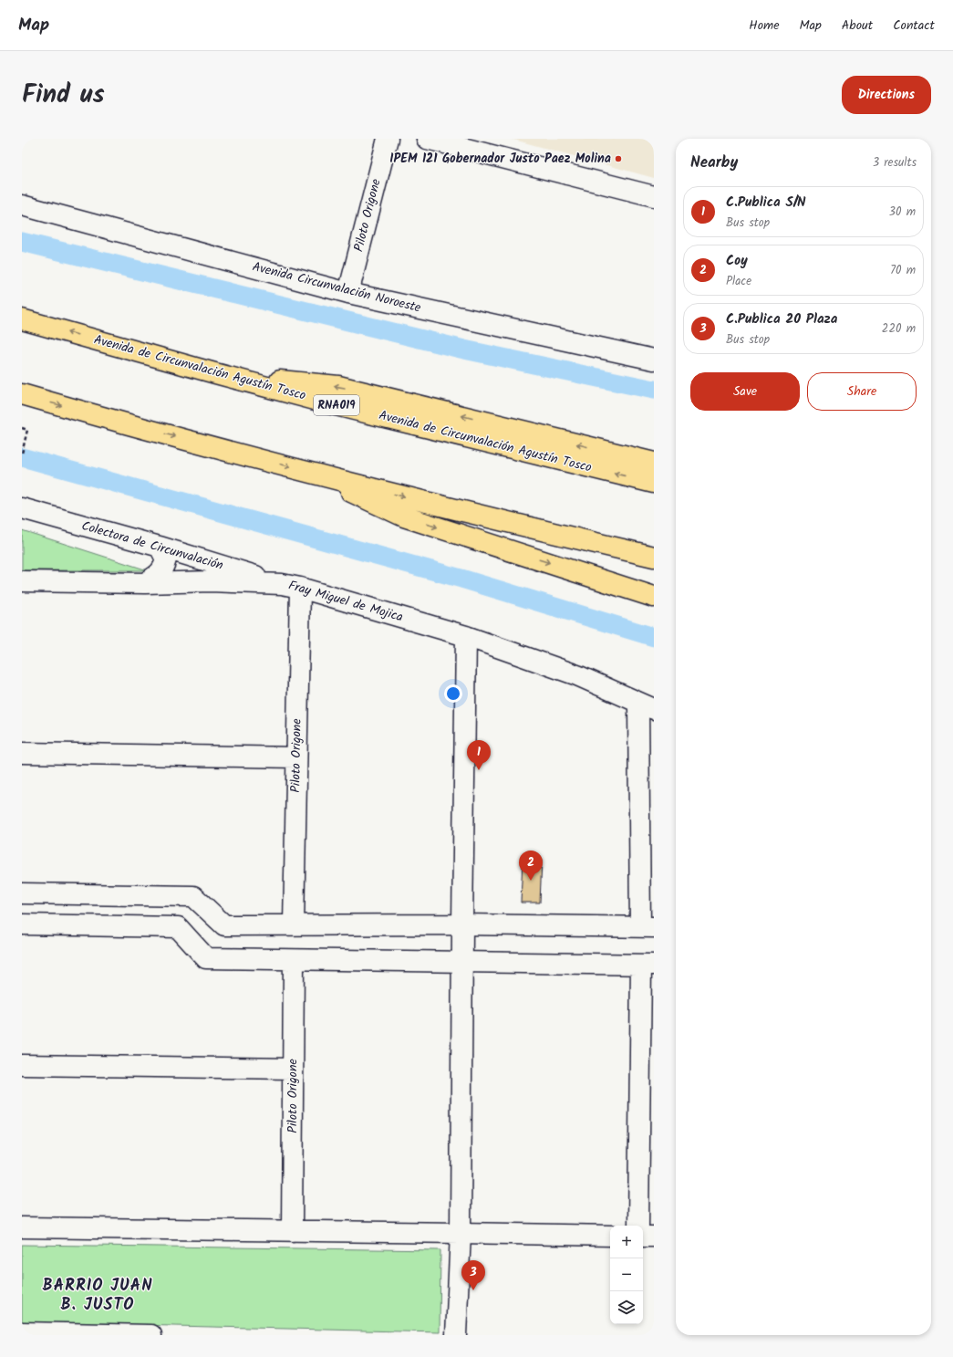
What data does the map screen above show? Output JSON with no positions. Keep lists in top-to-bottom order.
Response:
{
  "streets": {
    "highway": ["Avenida de Circunvalación Agustín Tosco", "RNA019"],
    "street": [
      "Piloto Origone",
      "Avenida Circunvalación Noroeste",
      "Colectora de Circunvalación",
      "Fray Miguel de Mojica"
    ]
  },
  "crossings": [
    ["Piloto Origone", "Avenida Circunvalación Noroeste"],
    ["Piloto Origone", "Colectora de Circunvalación"],
    ["Piloto Origone", "Fray Miguel de Mojica"],
    ["Colectora de Circunvalación", "Fray Miguel de Mojica"]
  ],
  "districts": ["BARRIO JUAN B. JUSTO"],
  "places": ["IPEM 121 Gobernador Justo Paez Molina"],
  "page": {
    "header": "Map",
    "nav": [
      "Home",
      "Map",
      "About",
      "Contact"
    ],
    "title": "Find us",
    "buttons": [
      "Directions",
      ["Save", "Share"]
    ],
    "heading": ["Nearby", "3 results"],
    "list": [
      {
        "mark": "1",
        "name": "C.Publica S/N",
        "note": "Bus stop",
        "value": "30 m"
      },
      {
        "mark": "2",
        "name": "Coy",
        "note": "Place",
        "value": "70 m"
      },
      {
        "mark": "3",
        "name": "C.Publica 20 Plaza",
        "note": "Bus stop",
        "value": "220 m"
      }
    ],
    "pins": ["1", "2", "3"],
    "map_buttons": ["+", "−"]
  }
}
